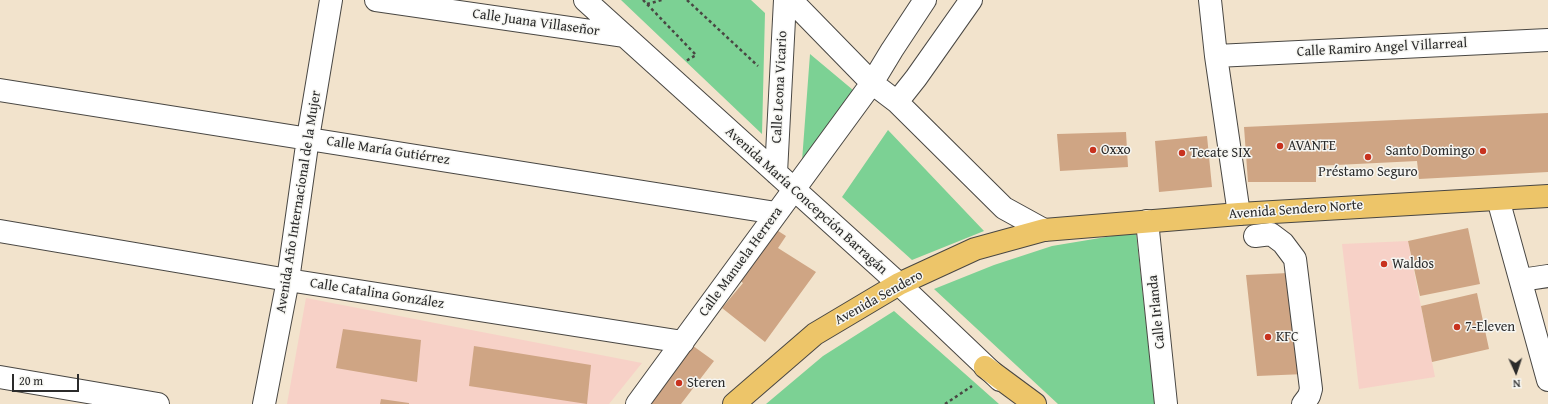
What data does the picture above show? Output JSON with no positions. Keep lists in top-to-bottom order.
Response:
{
  "streets": {
    "main road": ["Avenida Sendero Norte", "Avenida Sendero"],
    "street": [
      "Calle Juana Villaseñor",
      "Calle Ramiro Angel Villarreal",
      "Calle Leona Vicario",
      "Calle María Gutiérrez",
      "Avenida María Concepción Barragán",
      "Avenida Año Internacional de la Mujer",
      "Calle Manuela Herrera",
      "Calle Catalina González",
      "Calle Irlanda"
    ]
  },
  "crossings": [
    ["Calle Juana Villaseñor", "Avenida María Concepción Barragán"],
    ["Calle Leona Vicario", "Avenida María Concepción Barragán"],
    ["Calle María Gutiérrez", "Avenida Año Internacional de la Mujer"],
    ["Calle María Gutiérrez", "Calle Manuela Herrera"],
    ["Avenida María Concepción Barragán", "Calle Manuela Herrera"],
    ["Avenida María Concepción Barragán", "Avenida Sendero"],
    ["Avenida Año Internacional de la Mujer", "Calle Catalina González"],
    ["Avenida Sendero Norte", "Avenida Sendero"],
    ["Avenida Sendero Norte", "Calle Irlanda"],
    ["Calle Manuela Herrera", "Calle Catalina González"]
  ],
  "places": [
    "AVANTE",
    "Oxxo",
    "Santo Domingo",
    "Tecate SIX",
    "Préstamo Seguro",
    "Waldos",
    "7-Eleven",
    "KFC",
    "Steren"
  ],
  "scale_bar": "20 m",
  "north": "bottom"
}
